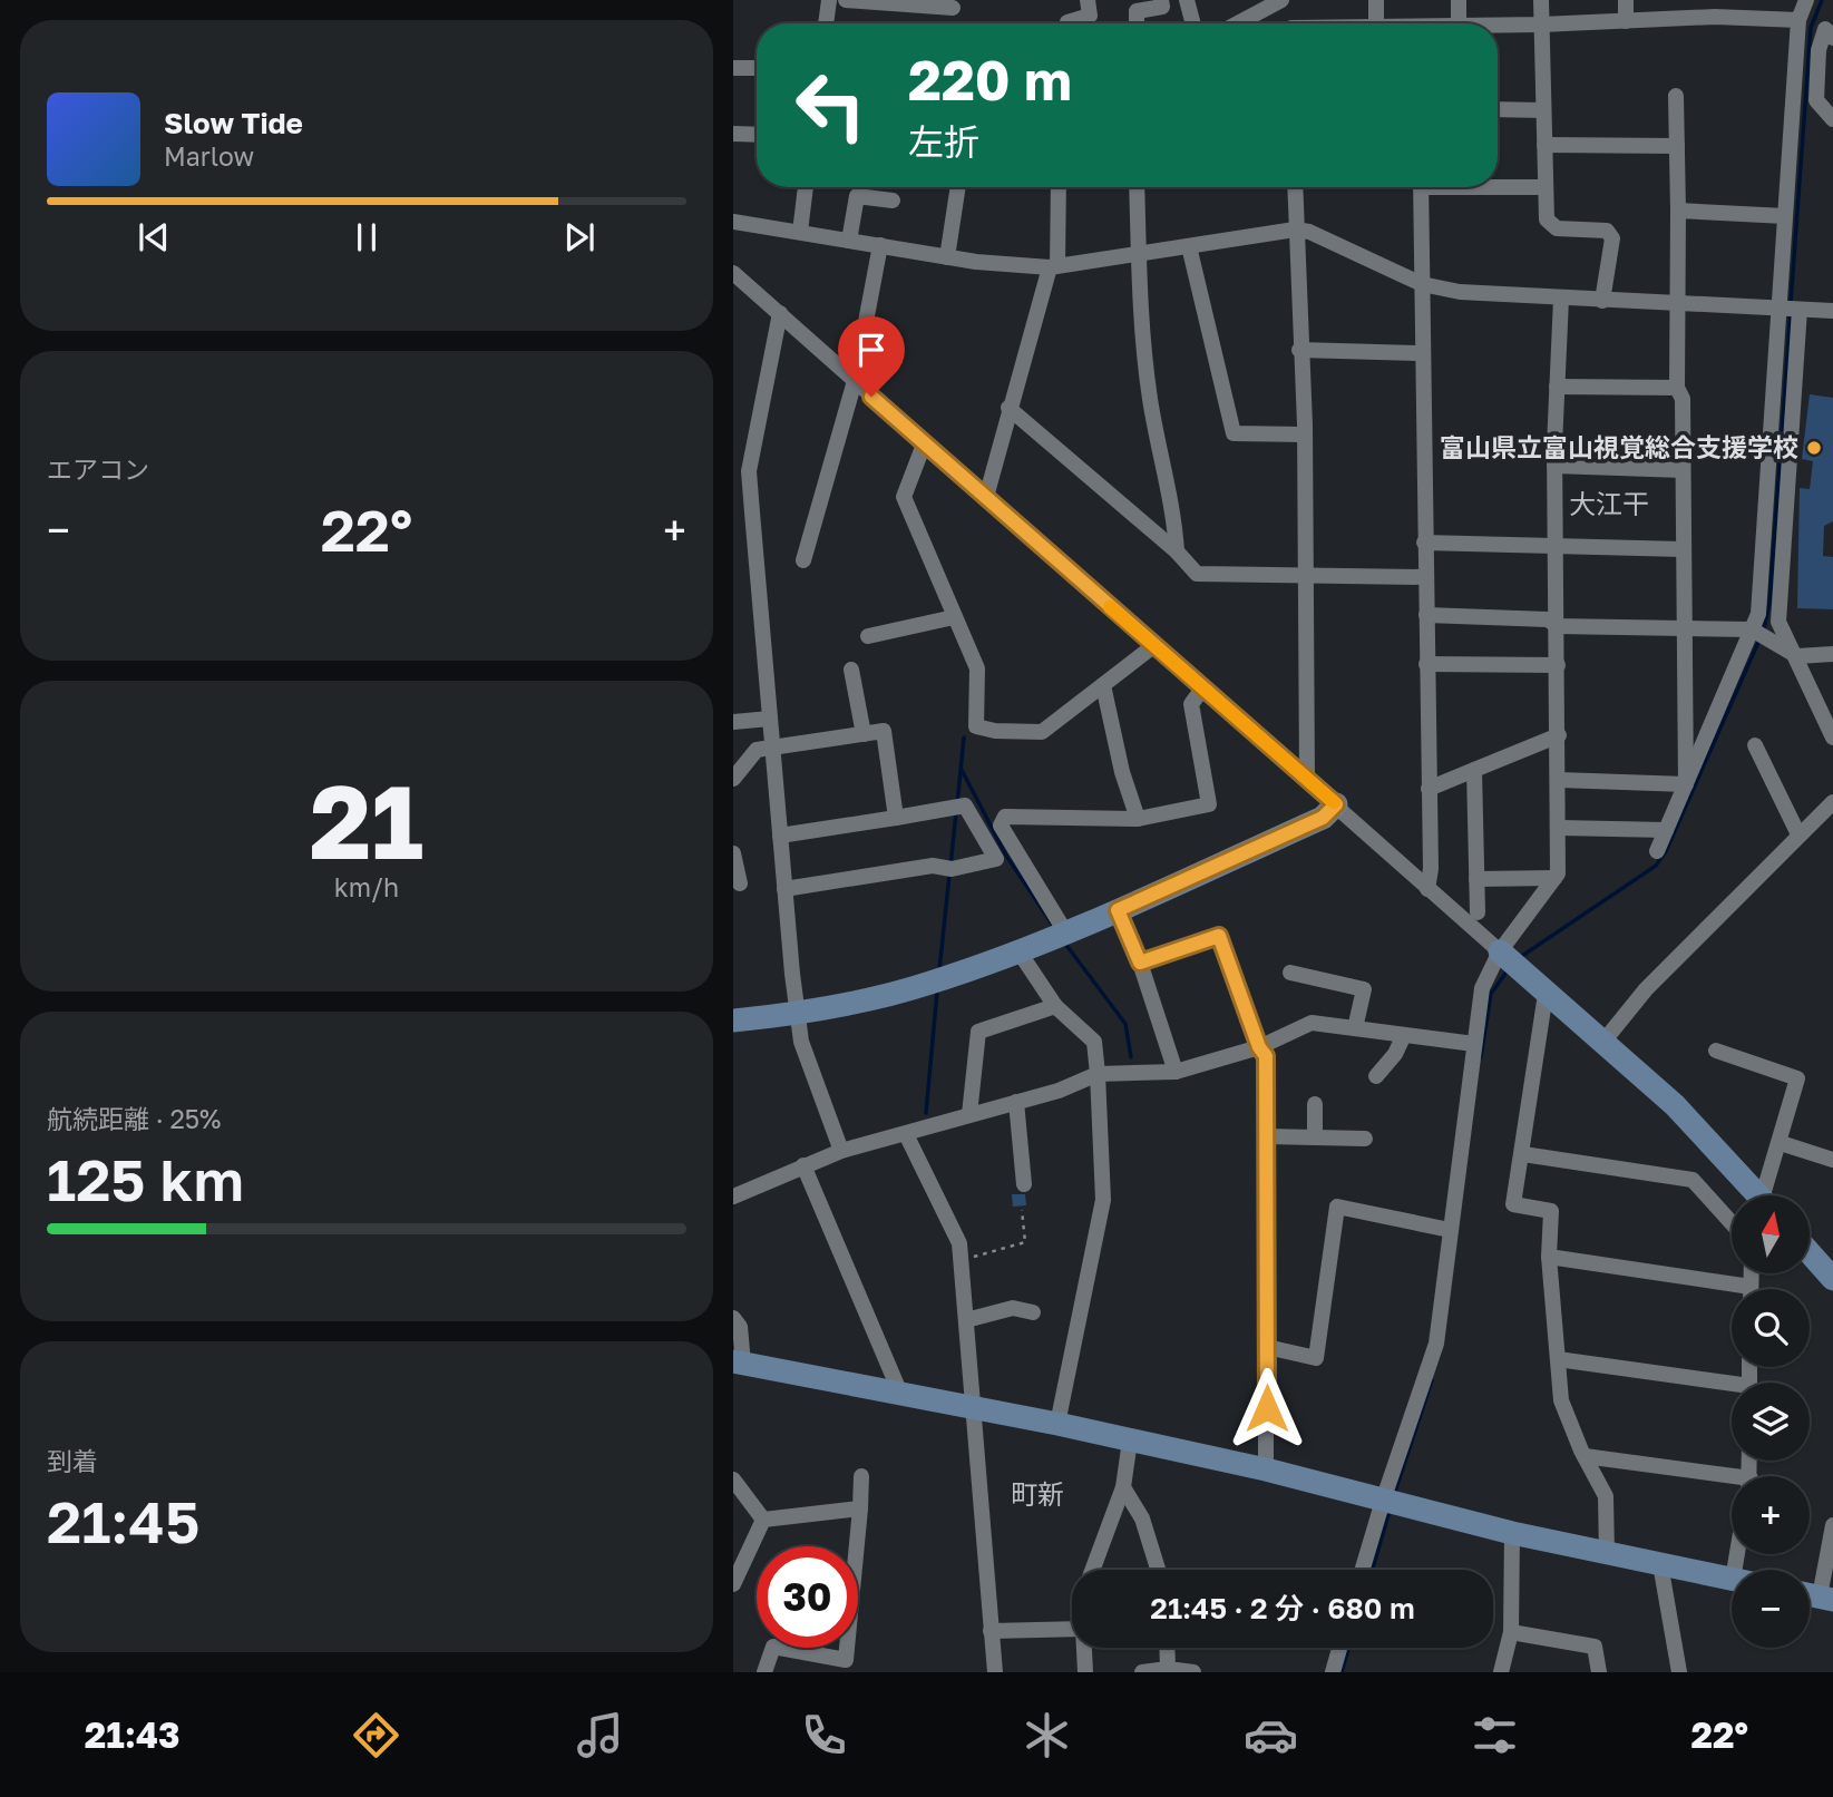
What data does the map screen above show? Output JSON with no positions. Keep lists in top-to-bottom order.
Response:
{
  "districts": ["大江干", "町新"],
  "places": ["富山県立富山視覚総合支援学校"],
  "north": "top",
  "page": {
    "turn": ["220 m", "左折"],
    "song": ["Slow Tide", "Marlow"],
    "tile": [
      "エアコン",
      ["21", "km/h"],
      ["航続距離 · 25%", "125 km"],
      ["到着", "21:45"]
    ],
    "heat": ["−", "22°", "+"],
    "map_buttons": ["+", "−"],
    "limit": "30",
    "trip": "21:45 · 2 分 · 680 m",
    "tabs": ["21:43", "22°"]
  }
}
